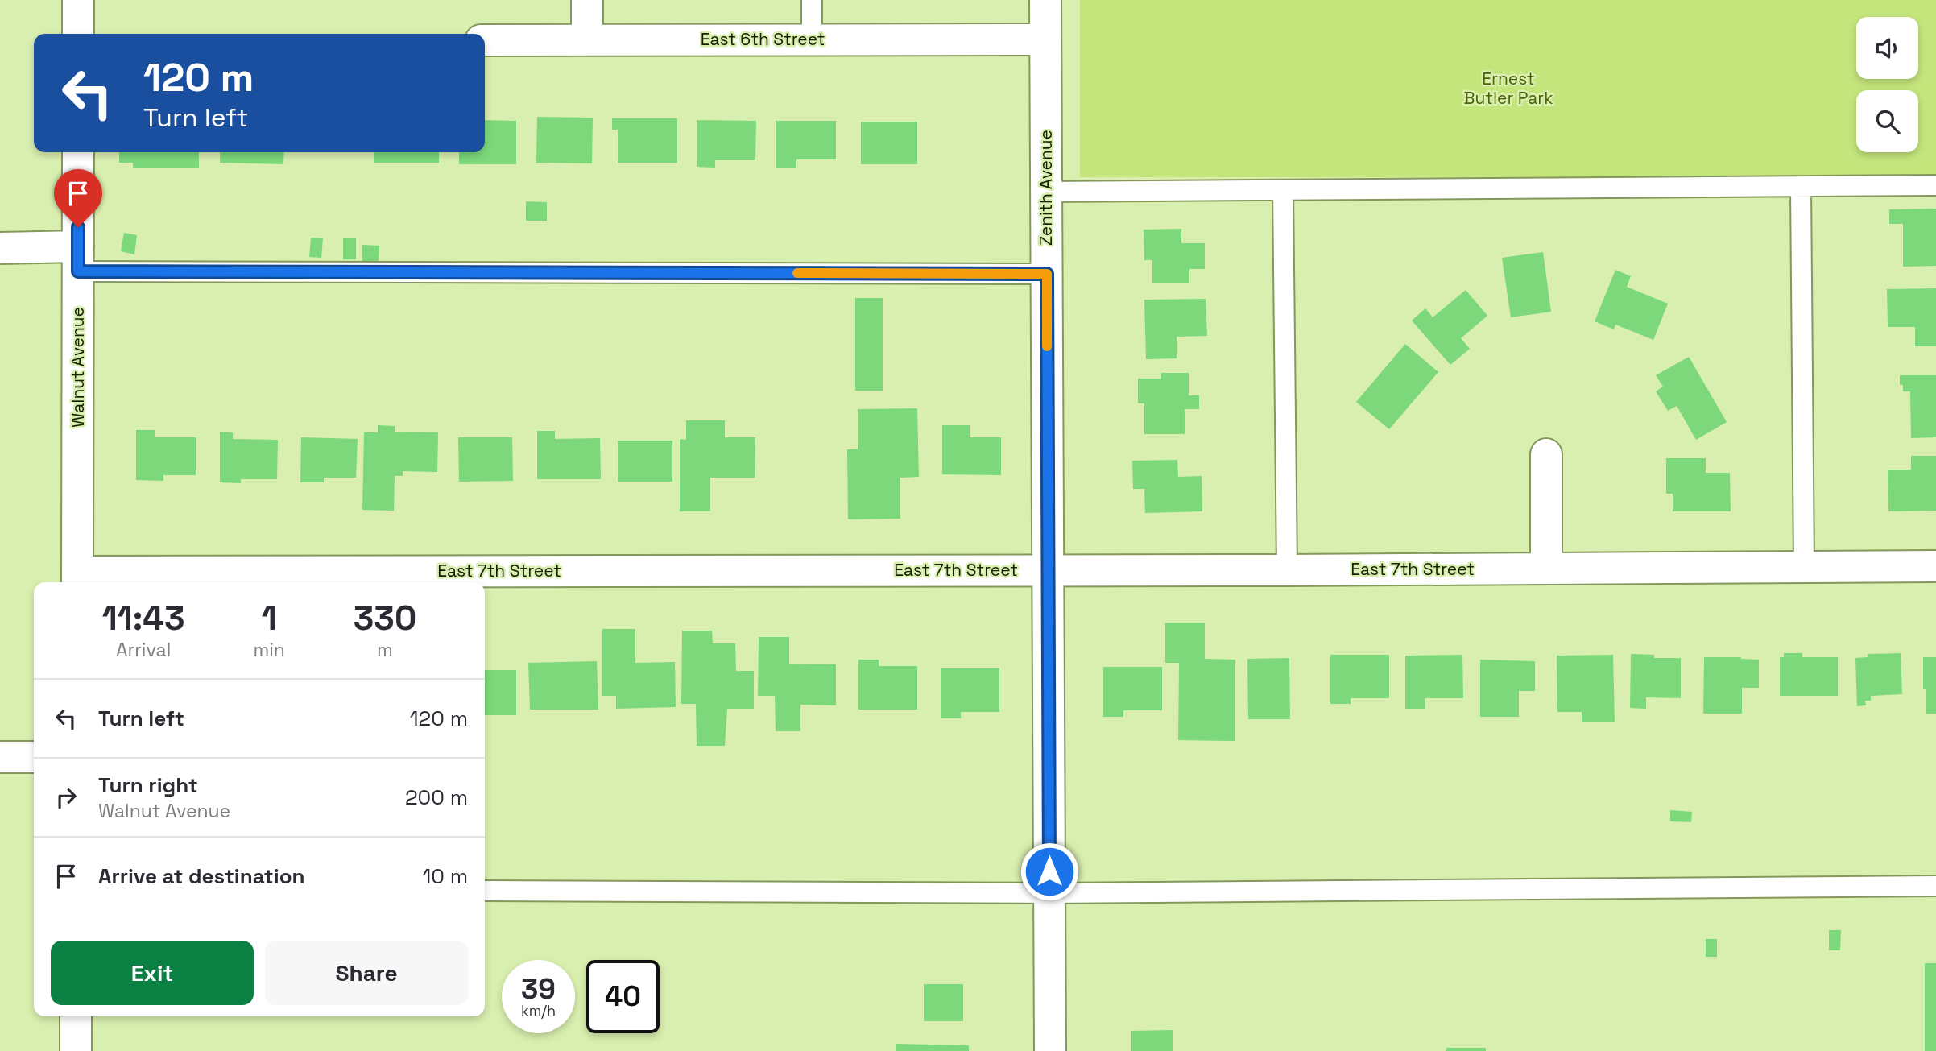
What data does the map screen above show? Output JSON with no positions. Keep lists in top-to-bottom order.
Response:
{
  "streets": {
    "street": [
      "East 6th Street",
      "Zenith Avenue",
      "Walnut Avenue",
      "East 7th Street"
    ]
  },
  "crossings": [
    ["East 6th Street", "Zenith Avenue"],
    ["Zenith Avenue", "East 7th Street"],
    ["Walnut Avenue", "East 7th Street"]
  ],
  "parks": ["Ernest Butler Park"],
  "page": {
    "turn": ["120 m", "Turn left"],
    "eta": [
      "11:43",
      "Arrival",
      "1",
      "min",
      "330",
      "m"
    ],
    "list": [
      {
        "name": "Turn left",
        "value": "120 m"
      },
      {
        "name": "Turn right",
        "note": "Walnut Avenue",
        "value": "200 m"
      },
      {
        "name": "Arrive at destination",
        "value": "10 m"
      }
    ],
    "buttons": ["Exit", "Share"],
    "speed": "39 km/h",
    "limit": "40"
  }
}
